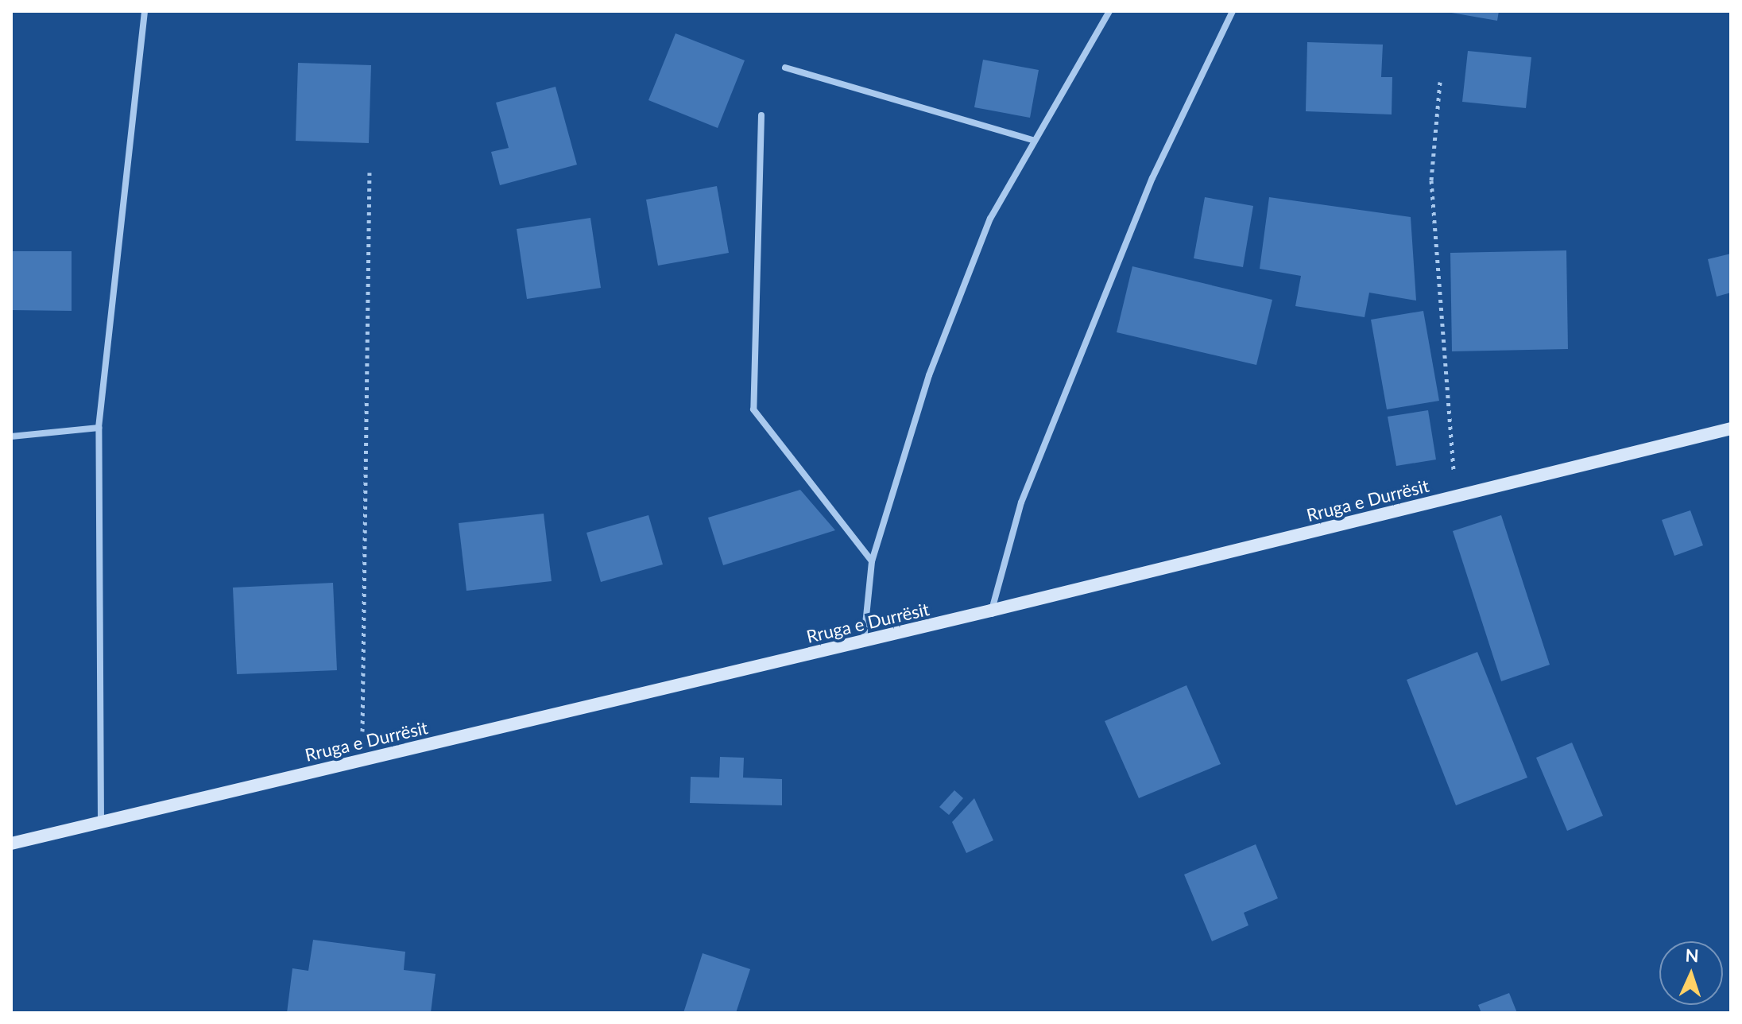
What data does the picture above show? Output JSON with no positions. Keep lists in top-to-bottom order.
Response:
{
  "streets": {
    "main road": ["Rruga e Durrësit"]
  },
  "north": "top"
}
